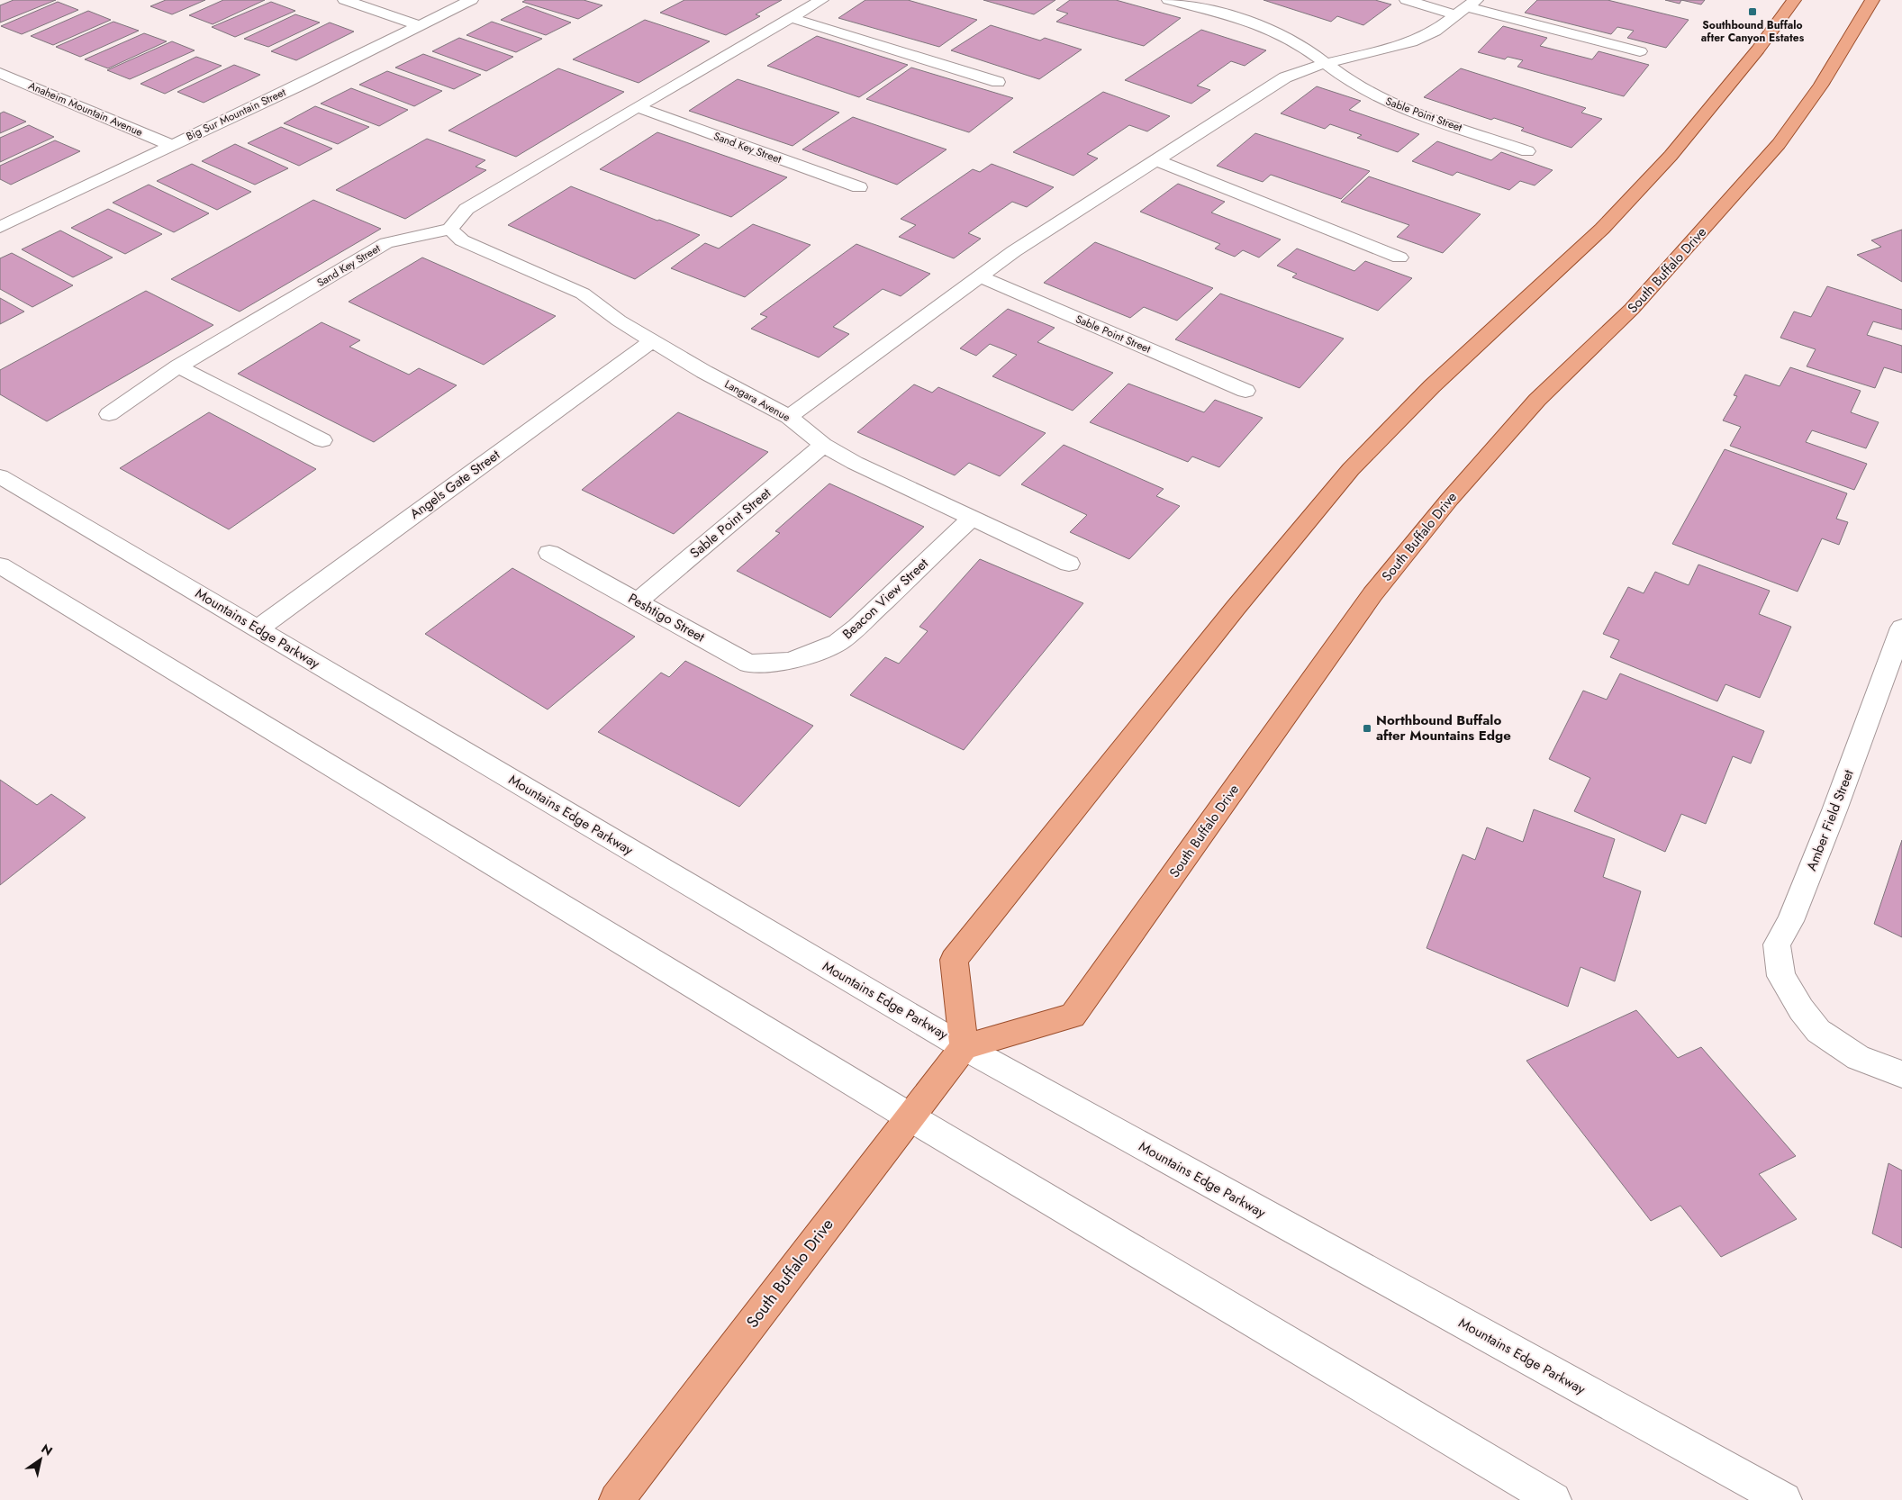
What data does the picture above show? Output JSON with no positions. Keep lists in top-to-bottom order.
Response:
{
  "streets": {
    "main road": ["South Buffalo Drive"],
    "street": [
      "Anaheim Mountain Avenue",
      "Big Sur Mountain Street",
      "Sable Point Street",
      "Sand Key Street",
      "Langara Avenue",
      "Angels Gate Street",
      "Beacon View Street",
      "Peshtigo Street",
      "Mountains Edge Parkway",
      "Amber Field Street"
    ]
  },
  "crossings": [
    ["Anaheim Mountain Avenue", "Big Sur Mountain Street"],
    ["Sable Point Street", "Langara Avenue"],
    ["Sable Point Street", "Peshtigo Street"],
    ["Sand Key Street", "Langara Avenue"],
    ["South Buffalo Drive", "Mountains Edge Parkway"],
    ["Langara Avenue", "Angels Gate Street"],
    ["Langara Avenue", "Beacon View Street"],
    ["Angels Gate Street", "Mountains Edge Parkway"],
    ["Beacon View Street", "Peshtigo Street"]
  ],
  "places": {
    "transit": ["Southbound Buffalo after Canyon Estates", "Northbound Buffalo after Mountains Edge"]
  },
  "north": "top right"
}
